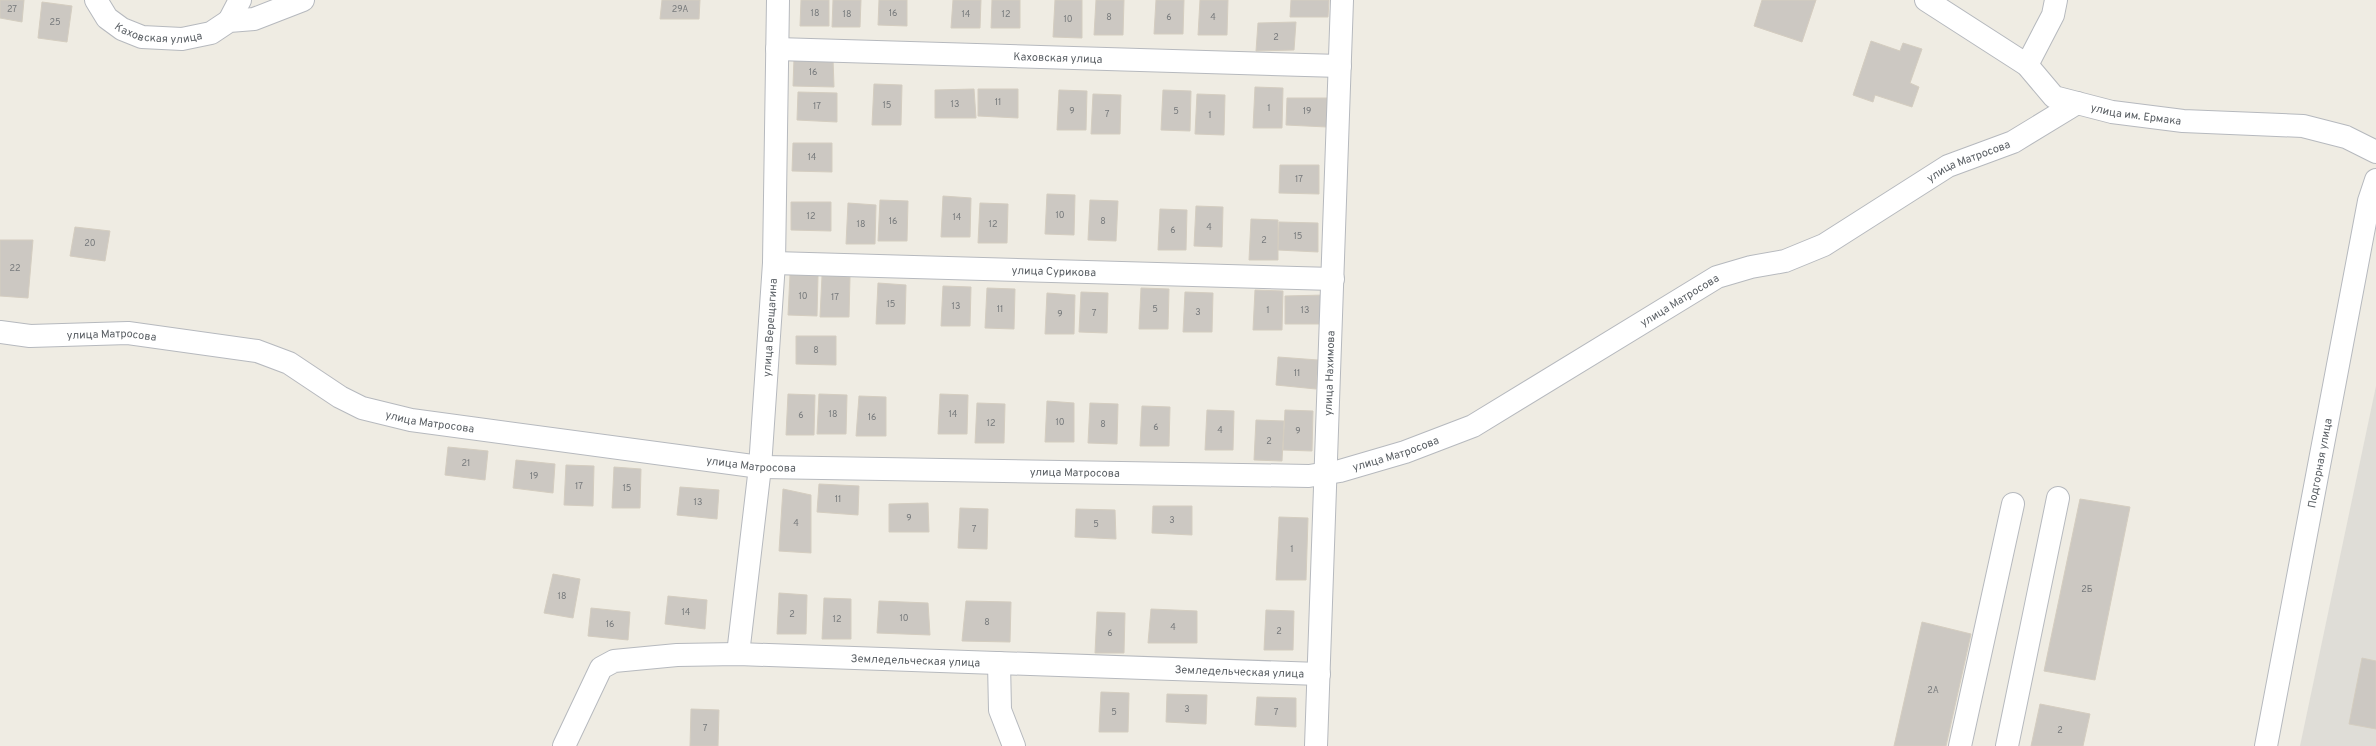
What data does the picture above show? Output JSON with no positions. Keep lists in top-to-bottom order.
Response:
{
  "streets": {
    "street": [
      "Каховская улица",
      "улица им. Ермака",
      "улица Матросова",
      "улица Сурикова",
      "улица Верещагина",
      "улица Нахимова",
      "Подгорная улица",
      "Земледельческая улица"
    ]
  },
  "crossings": [
    ["Каховская улица", "улица Верещагина"],
    ["Каховская улица", "улица Нахимова"],
    ["улица им. Ермака", "улица Матросова"],
    ["улица Матросова", "улица Верещагина"],
    ["улица Матросова", "улица Нахимова"],
    ["улица Сурикова", "улица Верещагина"],
    ["улица Сурикова", "улица Нахимова"],
    ["улица Верещагина", "Земледельческая улица"],
    ["улица Нахимова", "Земледельческая улица"]
  ],
  "house_numbers": [
    "27",
    "29А",
    "18",
    "16",
    "18",
    "14",
    "12",
    "8",
    "6",
    "4",
    "10",
    "25",
    "2",
    "16",
    "11",
    "13",
    "15",
    "17",
    "1",
    "9",
    "5",
    "19",
    "7",
    "1",
    "14",
    "17",
    "10",
    "12",
    "14",
    "16",
    "8",
    "18",
    "12",
    "4",
    "6",
    "15",
    "2",
    "20",
    "22",
    "10",
    "17",
    "15",
    "13",
    "11",
    "5",
    "1",
    "13",
    "3",
    "7",
    "9",
    "8",
    "11",
    "18",
    "14",
    "6",
    "16",
    "10",
    "12",
    "8",
    "6",
    "4",
    "9",
    "2",
    "21",
    "19",
    "17",
    "15",
    "11",
    "13",
    "9",
    "3",
    "4",
    "5",
    "7",
    "1",
    "2Б",
    "18",
    "14",
    "2",
    "10",
    "12",
    "8",
    "16",
    "4",
    "2",
    "6",
    "2А",
    "3",
    "5",
    "7",
    "7",
    "2"
  ]
}
